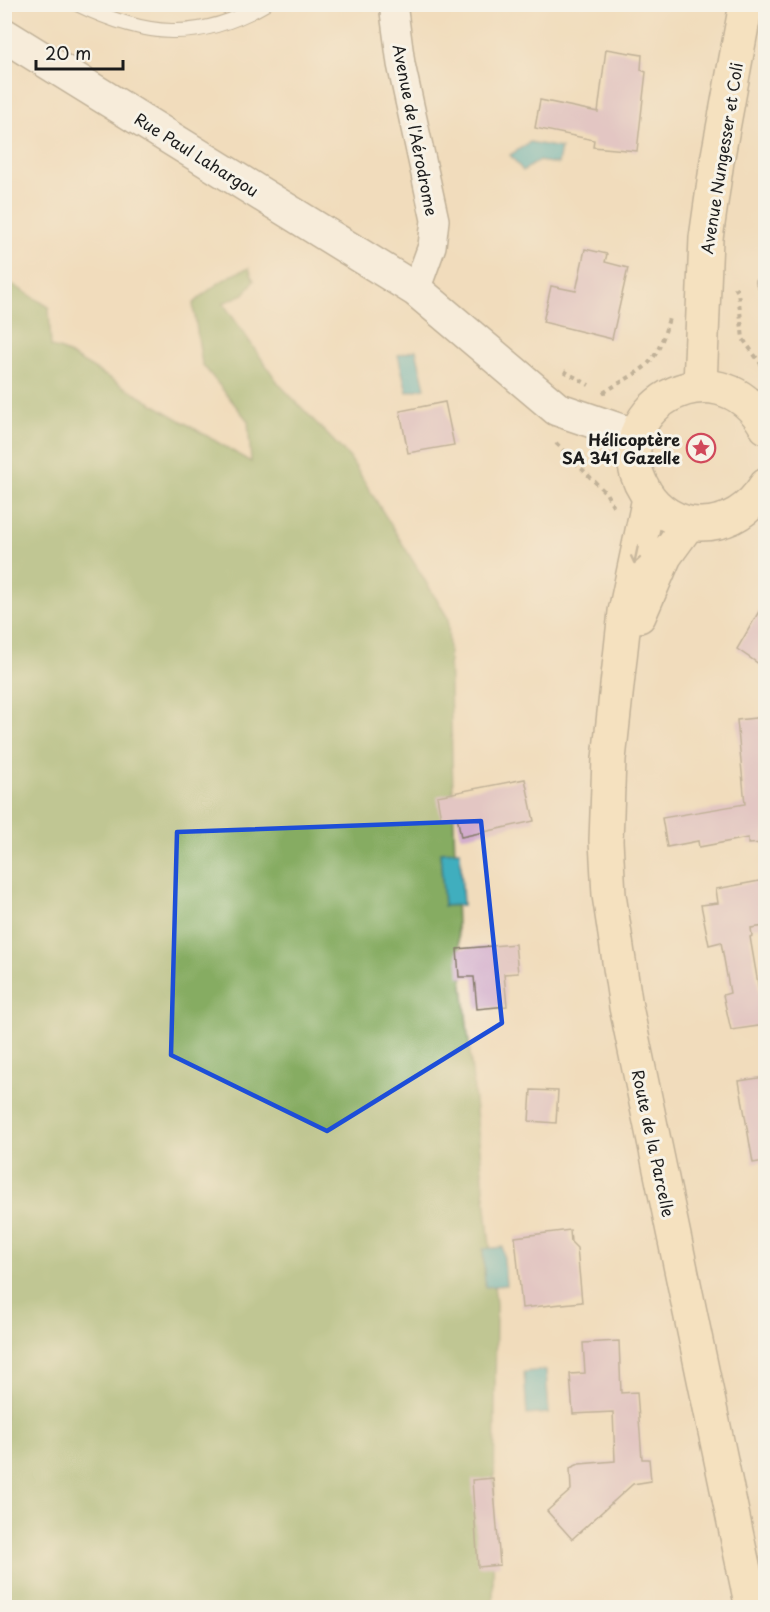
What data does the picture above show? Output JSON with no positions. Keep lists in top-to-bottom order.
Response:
{
  "streets": {
    "main road": ["Avenue Nungesser et Coli", "Route de la Parcelle"],
    "street": ["Avenue de l'Aérodrome", "Rue Paul Lahargou"]
  },
  "crossings": [
    ["Avenue de l'Aérodrome", "Rue Paul Lahargou"]
  ],
  "places": {
    "place": ["Hélicoptère SA 341 Gazelle"]
  },
  "scale_bar": "20 m"
}
